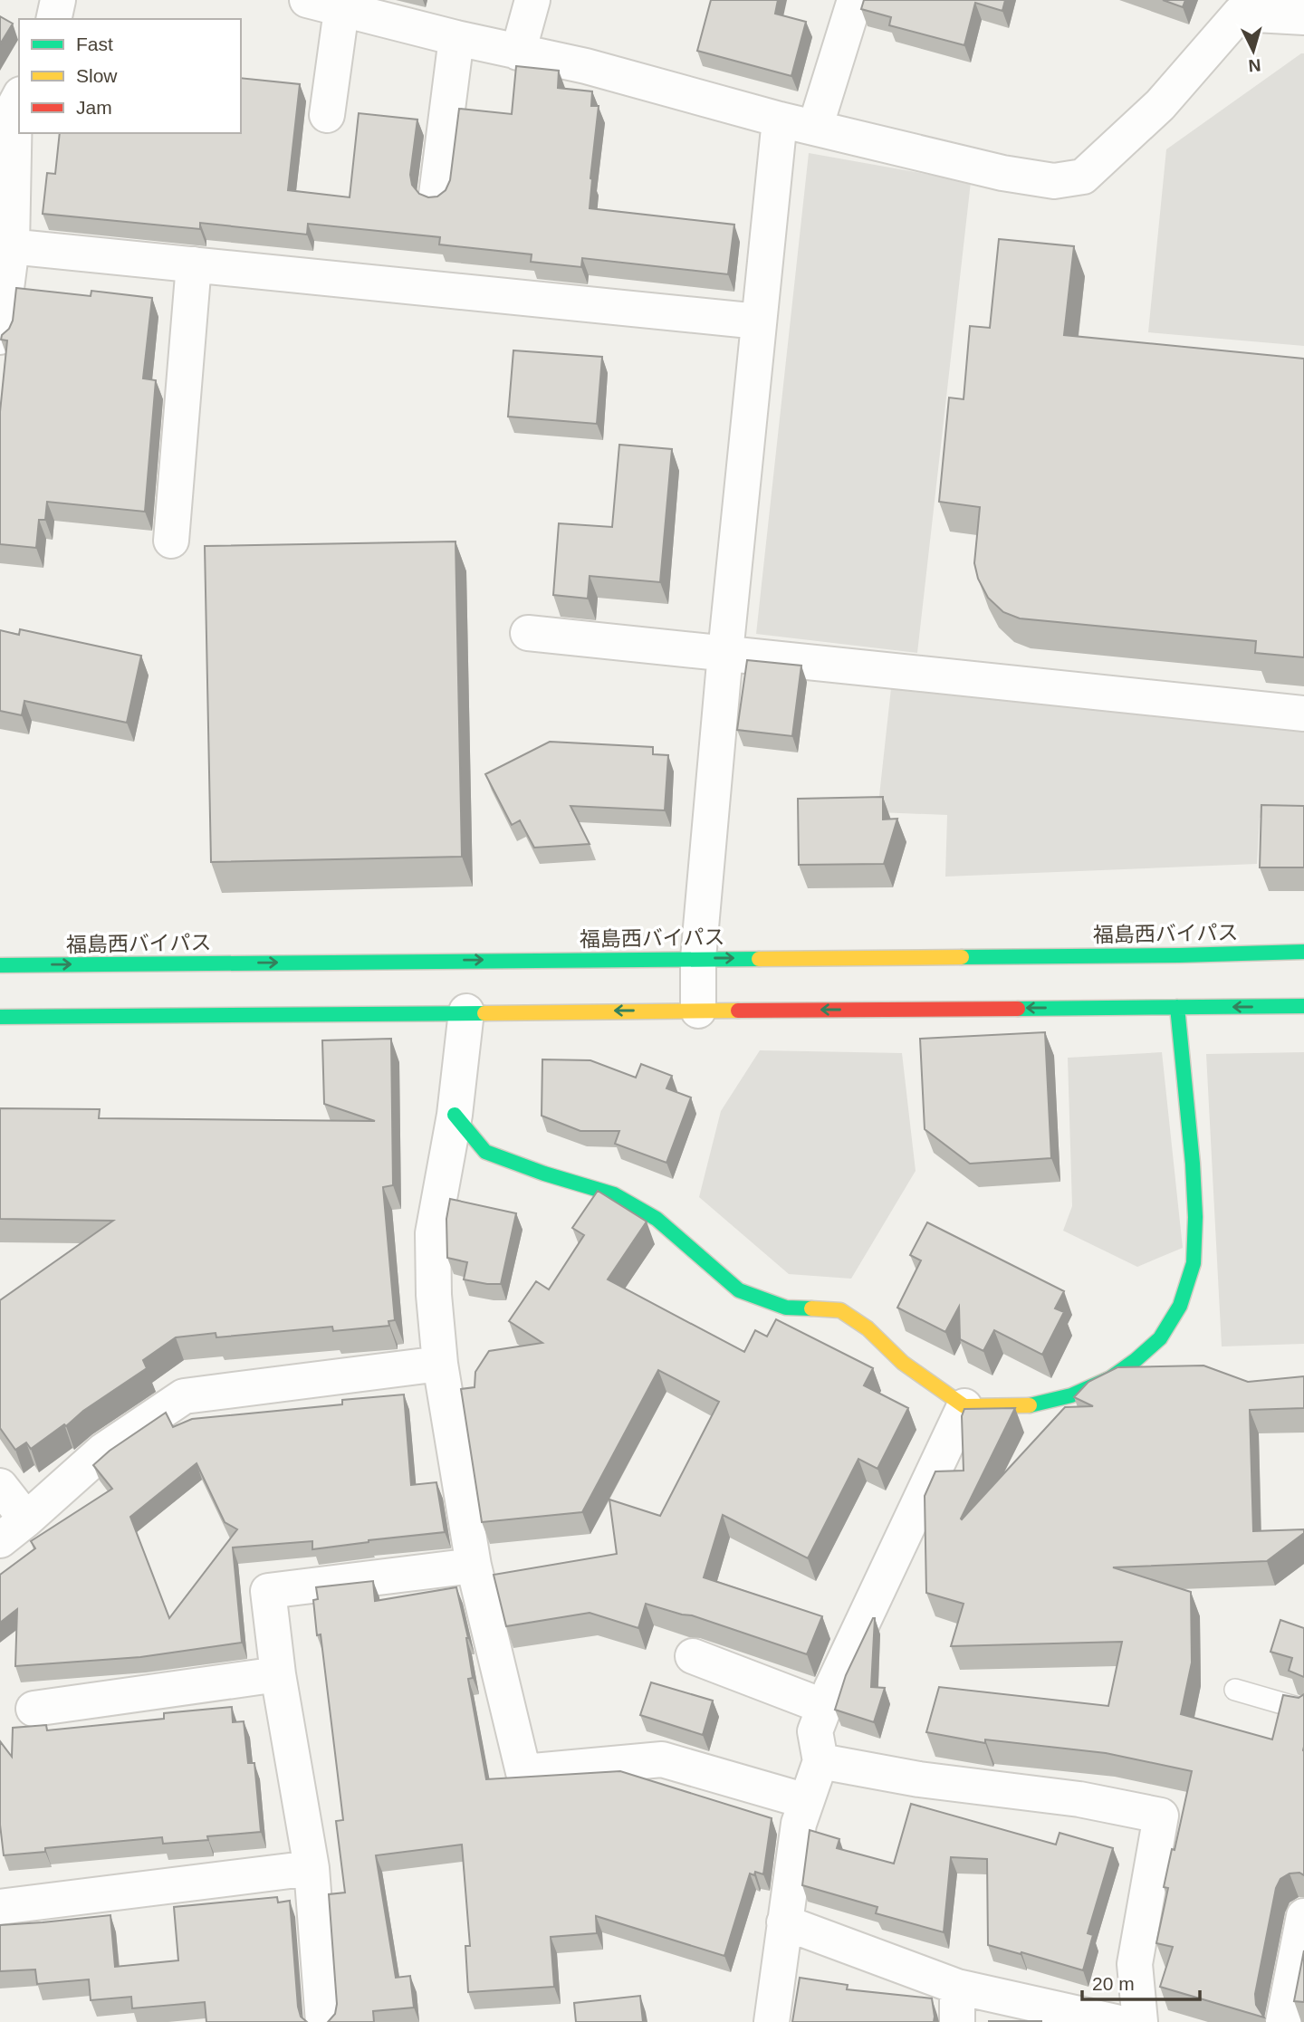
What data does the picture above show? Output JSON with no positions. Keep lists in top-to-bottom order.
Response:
{
  "streets": {
    "main road": ["福島西バイパス"]
  },
  "legend": ["Fast", "Slow", "Jam"],
  "scale_bar": "20 m",
  "north": "bottom"
}
